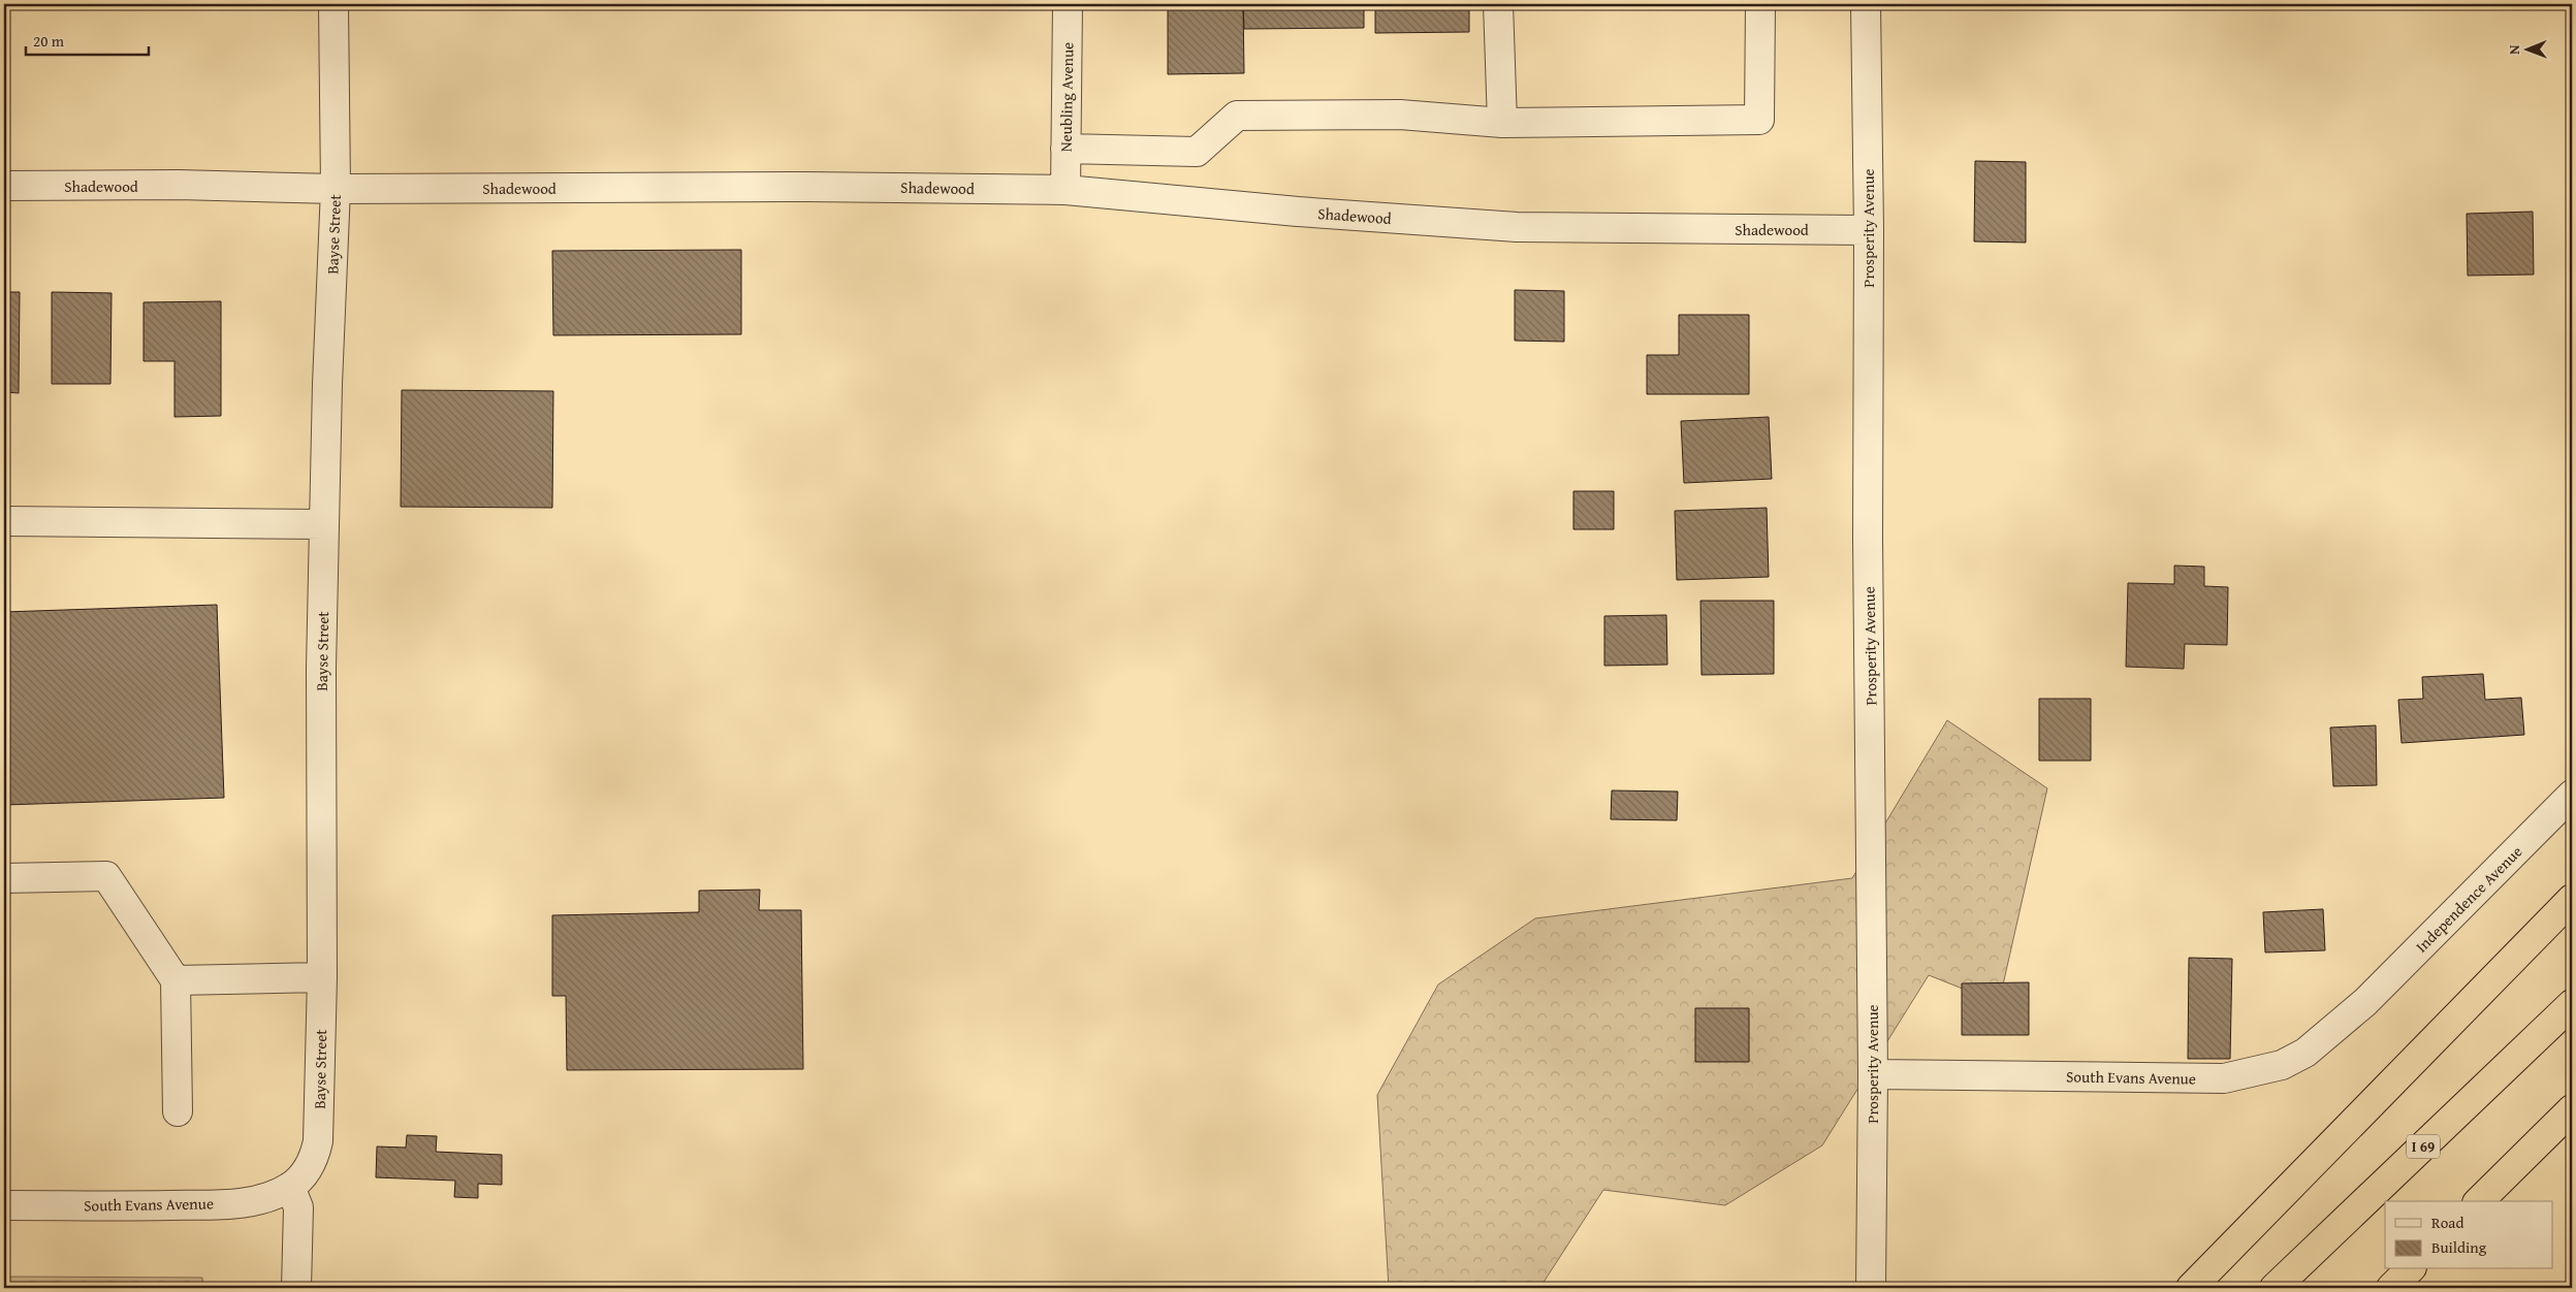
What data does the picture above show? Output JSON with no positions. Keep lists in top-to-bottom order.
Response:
{
  "streets": {
    "highway": ["I 69"],
    "street": [
      "Neubling Avenue",
      "Shadewood",
      "Prosperity Avenue",
      "Bayse Street",
      "Independence Avenue",
      "South Evans Avenue"
    ]
  },
  "crossings": [
    ["Neubling Avenue", "Shadewood"],
    ["Shadewood", "Prosperity Avenue"],
    ["Shadewood", "Bayse Street"],
    ["Prosperity Avenue", "South Evans Avenue"],
    ["Bayse Street", "South Evans Avenue"],
    ["Independence Avenue", "South Evans Avenue"]
  ],
  "legend": ["Road", "Building"],
  "scale_bar": "20 m",
  "north": "left"
}
